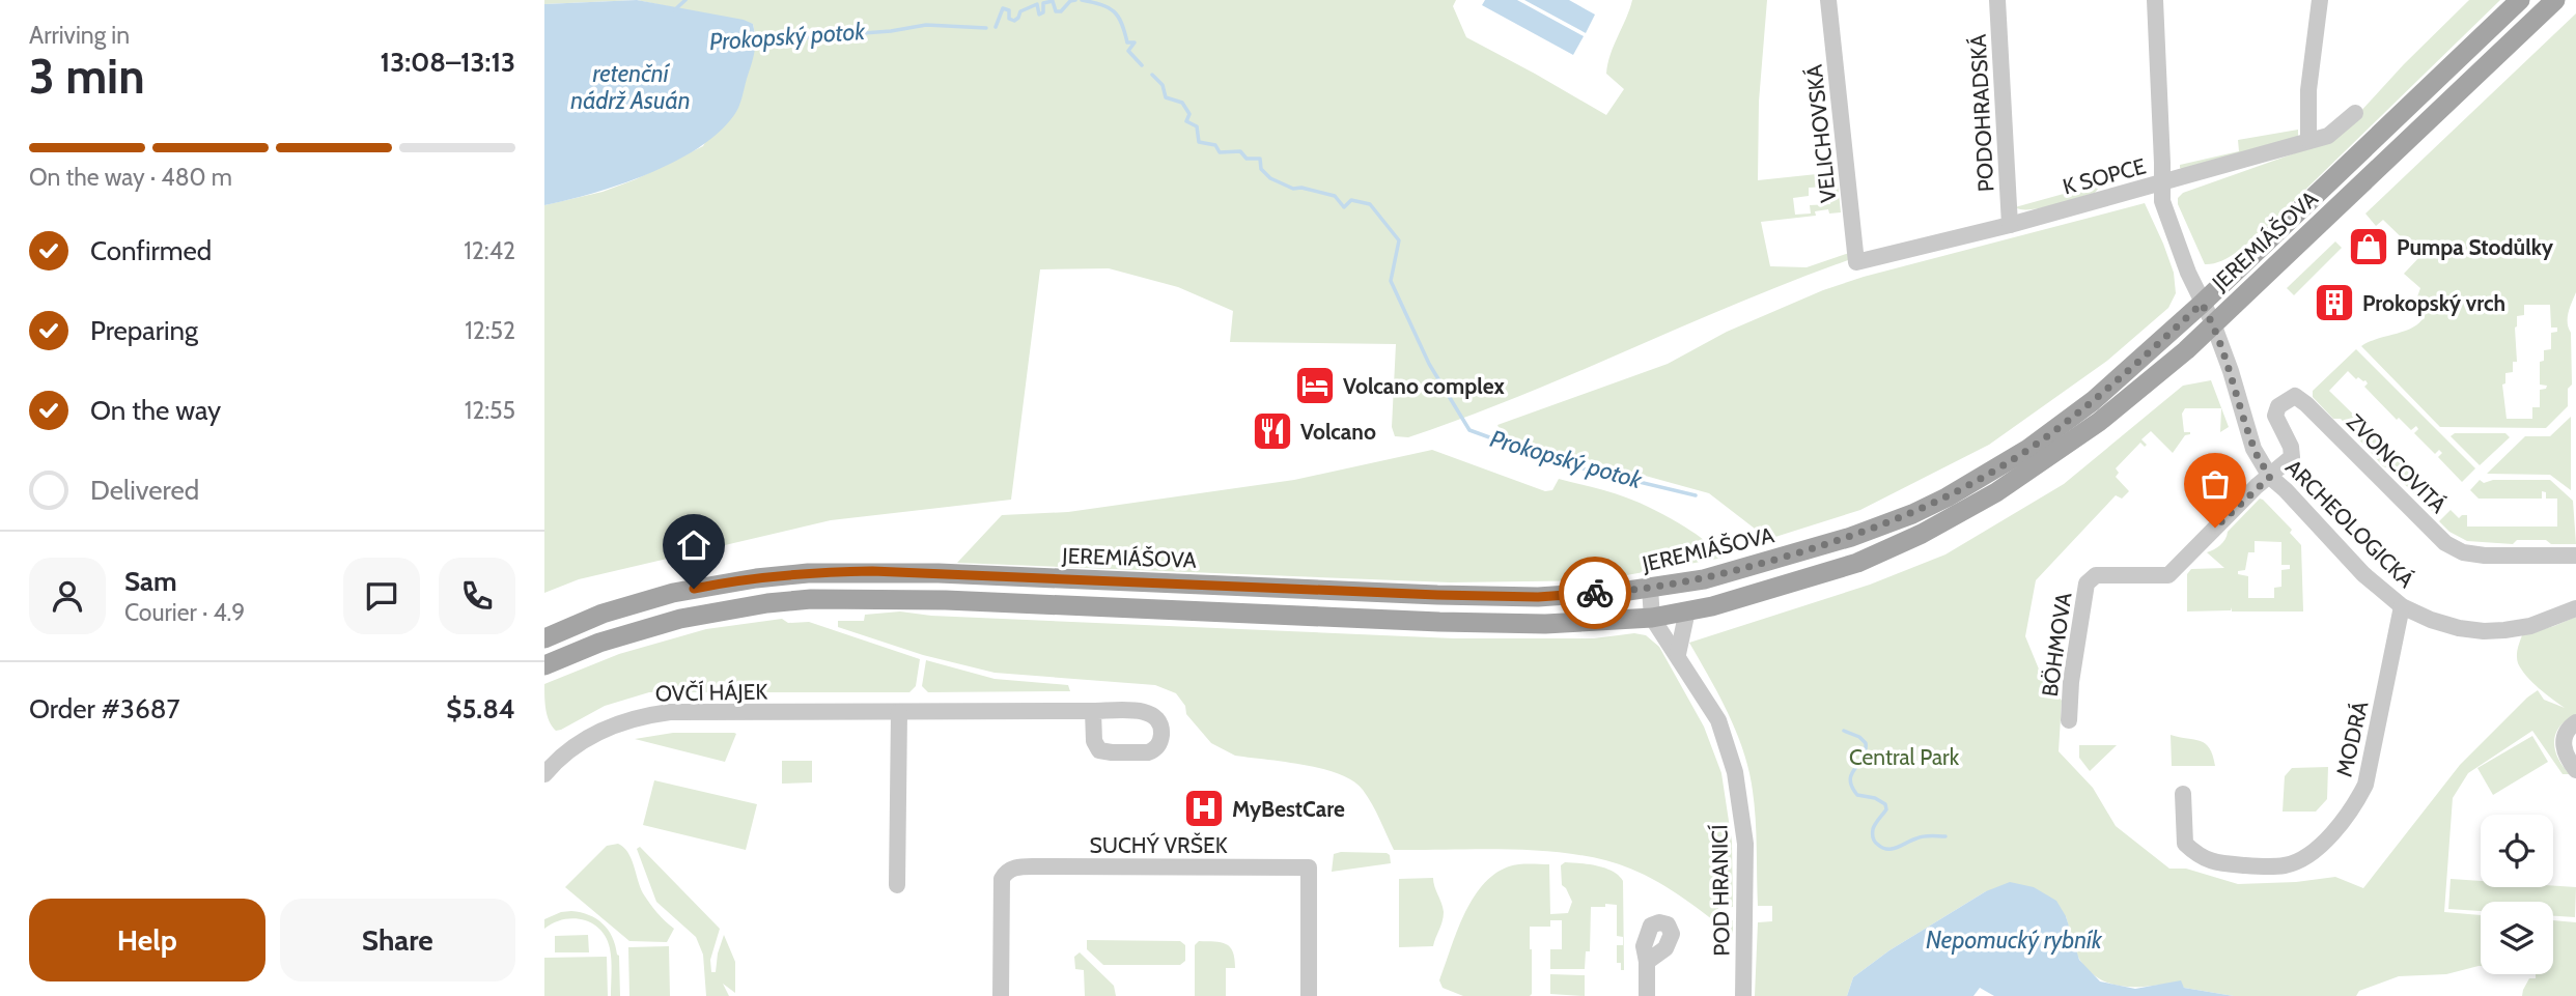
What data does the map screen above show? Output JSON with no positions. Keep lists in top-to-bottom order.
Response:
{
  "streets": {
    "main road": ["JEREMIÁŠOVA"],
    "street": [
      "PODOHRADSKÁ",
      "VELICHOVSKÁ",
      "K SOPCE",
      "ZVONCOVITÁ",
      "ARCHEOLOGICKÁ",
      "BÖHMOVA",
      "OVČÍ HÁJEK",
      "MODRÁ",
      "SUCHÝ VRŠEK",
      "POD HRANICÍ"
    ]
  },
  "crossings": [
    ["PODOHRADSKÁ", "K SOPCE"],
    ["VELICHOVSKÁ", "K SOPCE"],
    ["K SOPCE", "ARCHEOLOGICKÁ"],
    ["JEREMIÁŠOVA", "ARCHEOLOGICKÁ"],
    ["JEREMIÁŠOVA", "POD HRANICÍ"],
    ["ZVONCOVITÁ", "ARCHEOLOGICKÁ"],
    ["ZVONCOVITÁ", "BÖHMOVA"],
    ["ARCHEOLOGICKÁ", "BÖHMOVA"],
    ["ARCHEOLOGICKÁ", "MODRÁ"]
  ],
  "water": ["Prokopský potok", "retenční nádrž Asuán", "Nepomucký rybník"],
  "parks": ["Central Park"],
  "places": {
    "shop": ["Pumpa Stodůlky"],
    "building": ["Prokopský vrch"],
    "hotel": ["Volcano complex"],
    "restaurant": ["Volcano"],
    "hospital": ["MyBestCare"]
  },
  "page": {
    "heading": ["3 min", "Arriving in", "13:08–13:13"],
    "panel": [
      "Sam",
      "Courier · 4.9",
      "Order #3687",
      "$5.84"
    ],
    "bar": "On the way · 480 m",
    "list": [
      ["Confirmed", "12:42"],
      ["Preparing", "12:52"],
      ["On the way", "12:55"],
      "Delivered"
    ],
    "buttons": ["Help", "Share"]
  }
}
